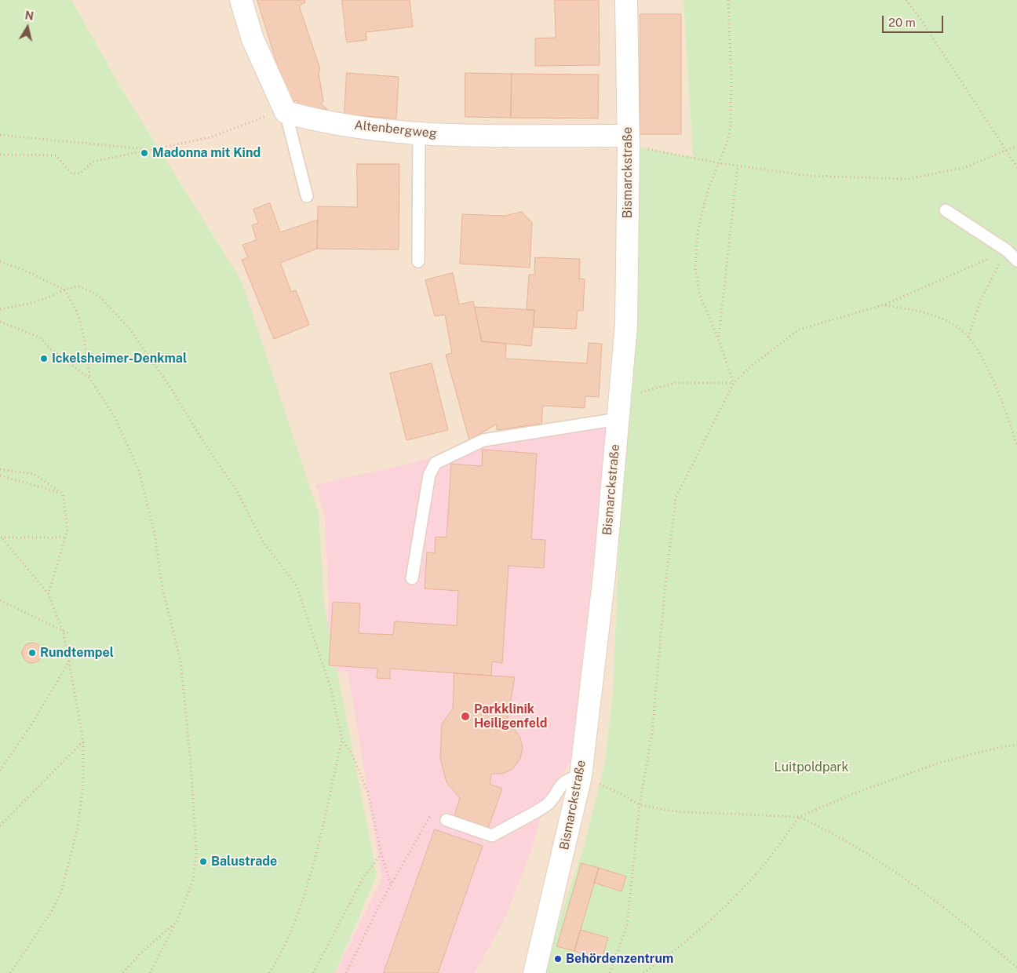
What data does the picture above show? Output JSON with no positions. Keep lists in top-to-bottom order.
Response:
{
  "streets": {
    "street": ["Altenbergweg", "Bismarckstraße"]
  },
  "crossings": [
    ["Altenbergweg", "Bismarckstraße"]
  ],
  "parks": ["Luitpoldpark"],
  "places": [
    "Madonna mit Kind",
    "Ickelsheimer-Denkmal",
    "Rundtempel",
    "Parkklinik Heiligenfeld",
    "Balustrade",
    "Behördenzentrum"
  ],
  "scale_bar": "20 m",
  "north": "top"
}
